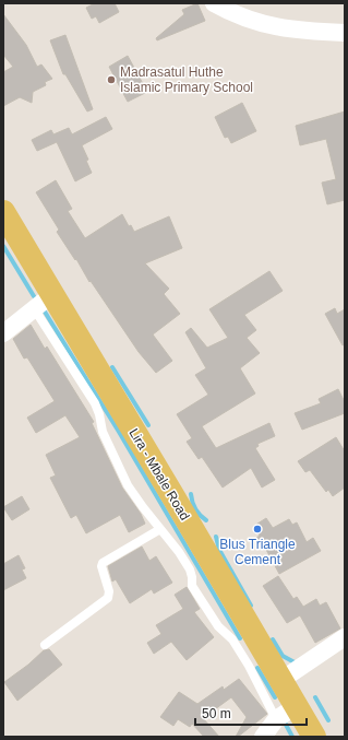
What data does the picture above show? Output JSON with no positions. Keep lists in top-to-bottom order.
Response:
{
  "streets": {
    "main road": ["Lira - Mbale Road"]
  },
  "places": ["Madrasatul Huthe Islamic Primary School", "Blus Triangle Cement"],
  "scale_bar": "50 m"
}
